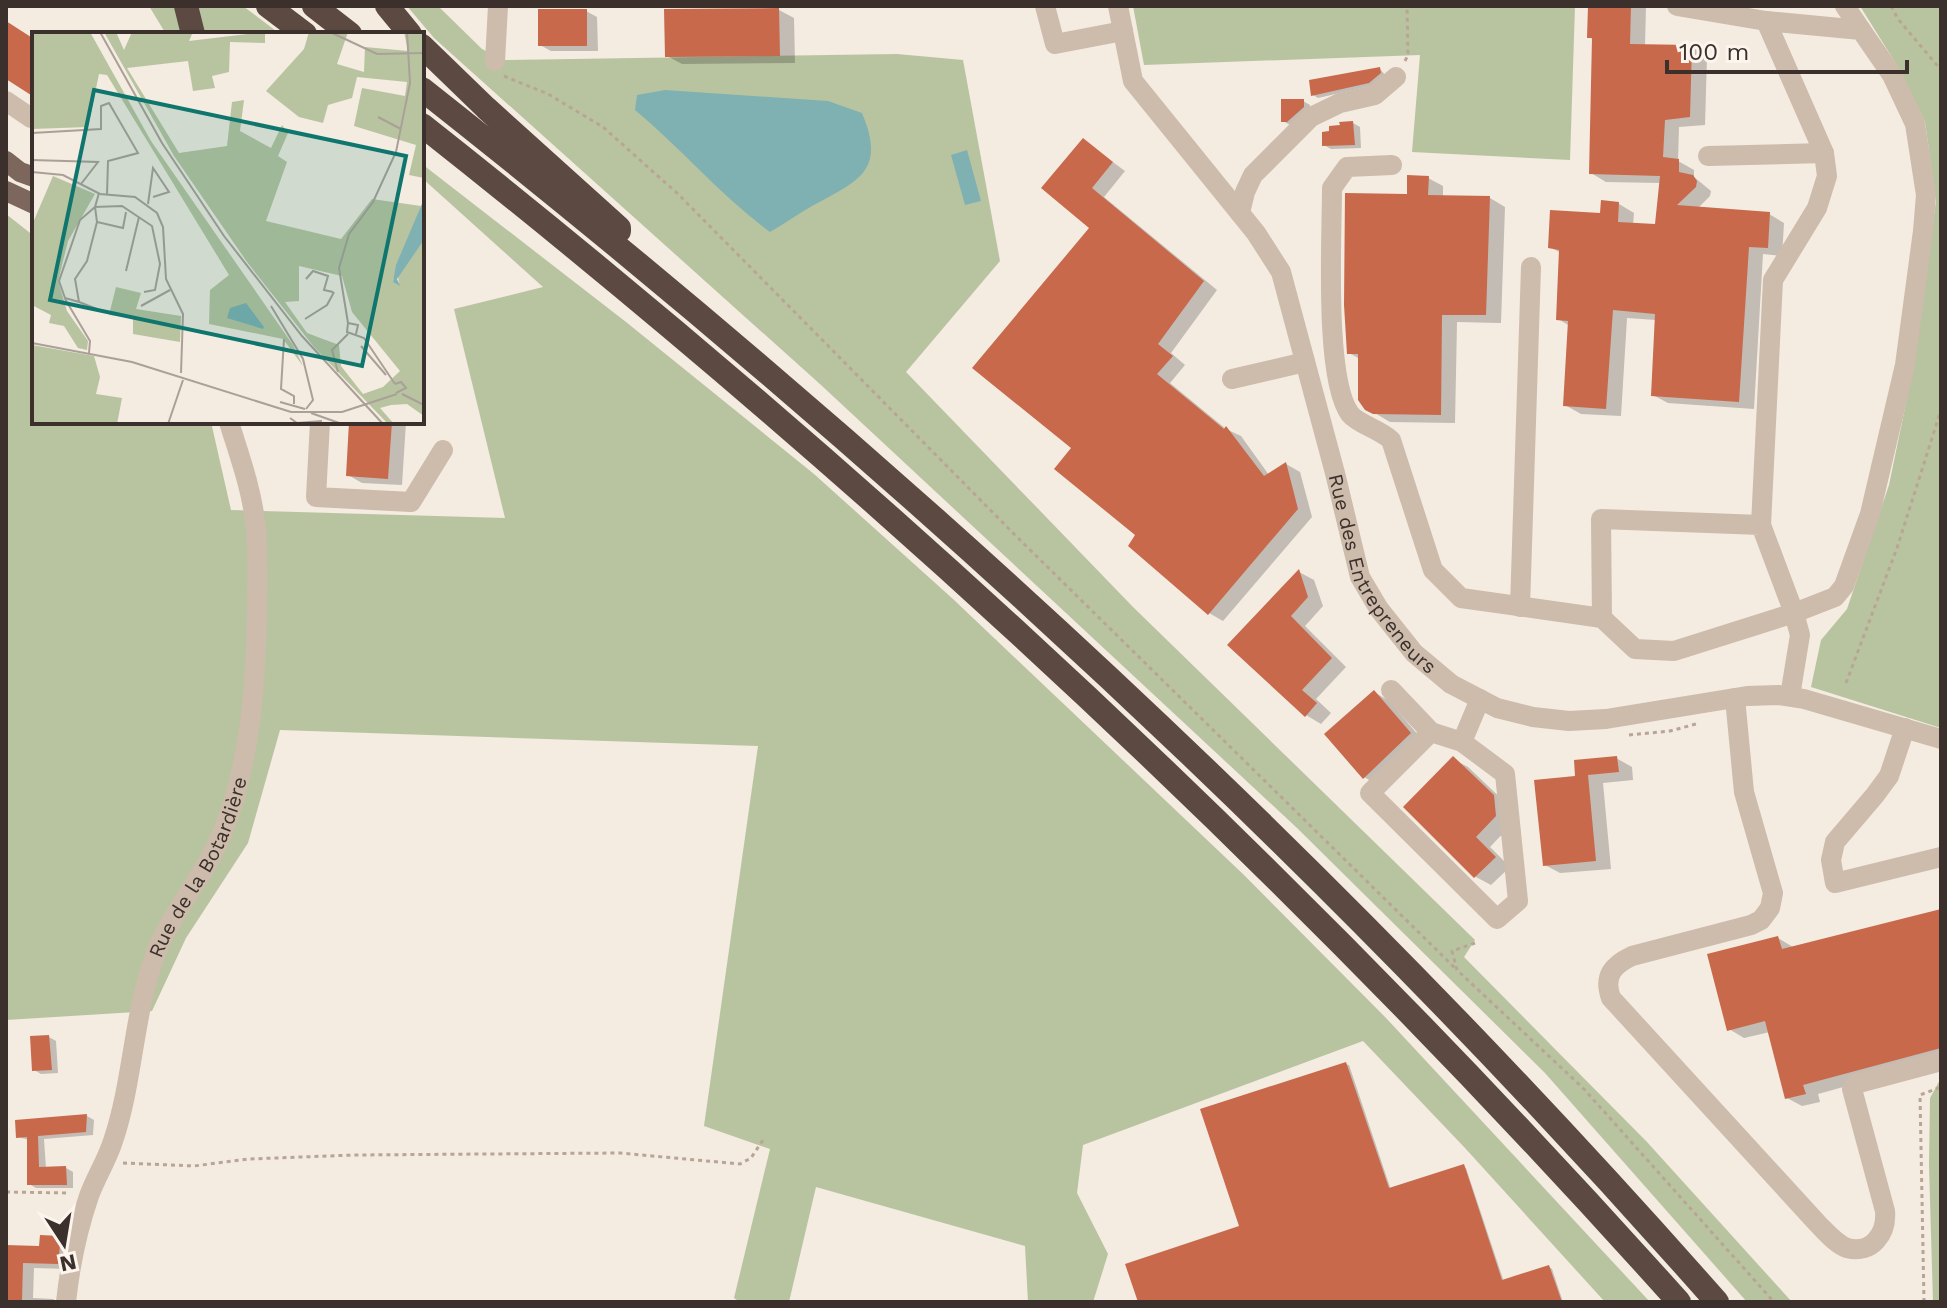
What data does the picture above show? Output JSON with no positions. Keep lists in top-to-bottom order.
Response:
{
  "streets": {
    "street": ["Rue des Entrepreneurs", "Rue de la Botardière"]
  },
  "scale_bar": "100 m",
  "north": "bottom"
}
